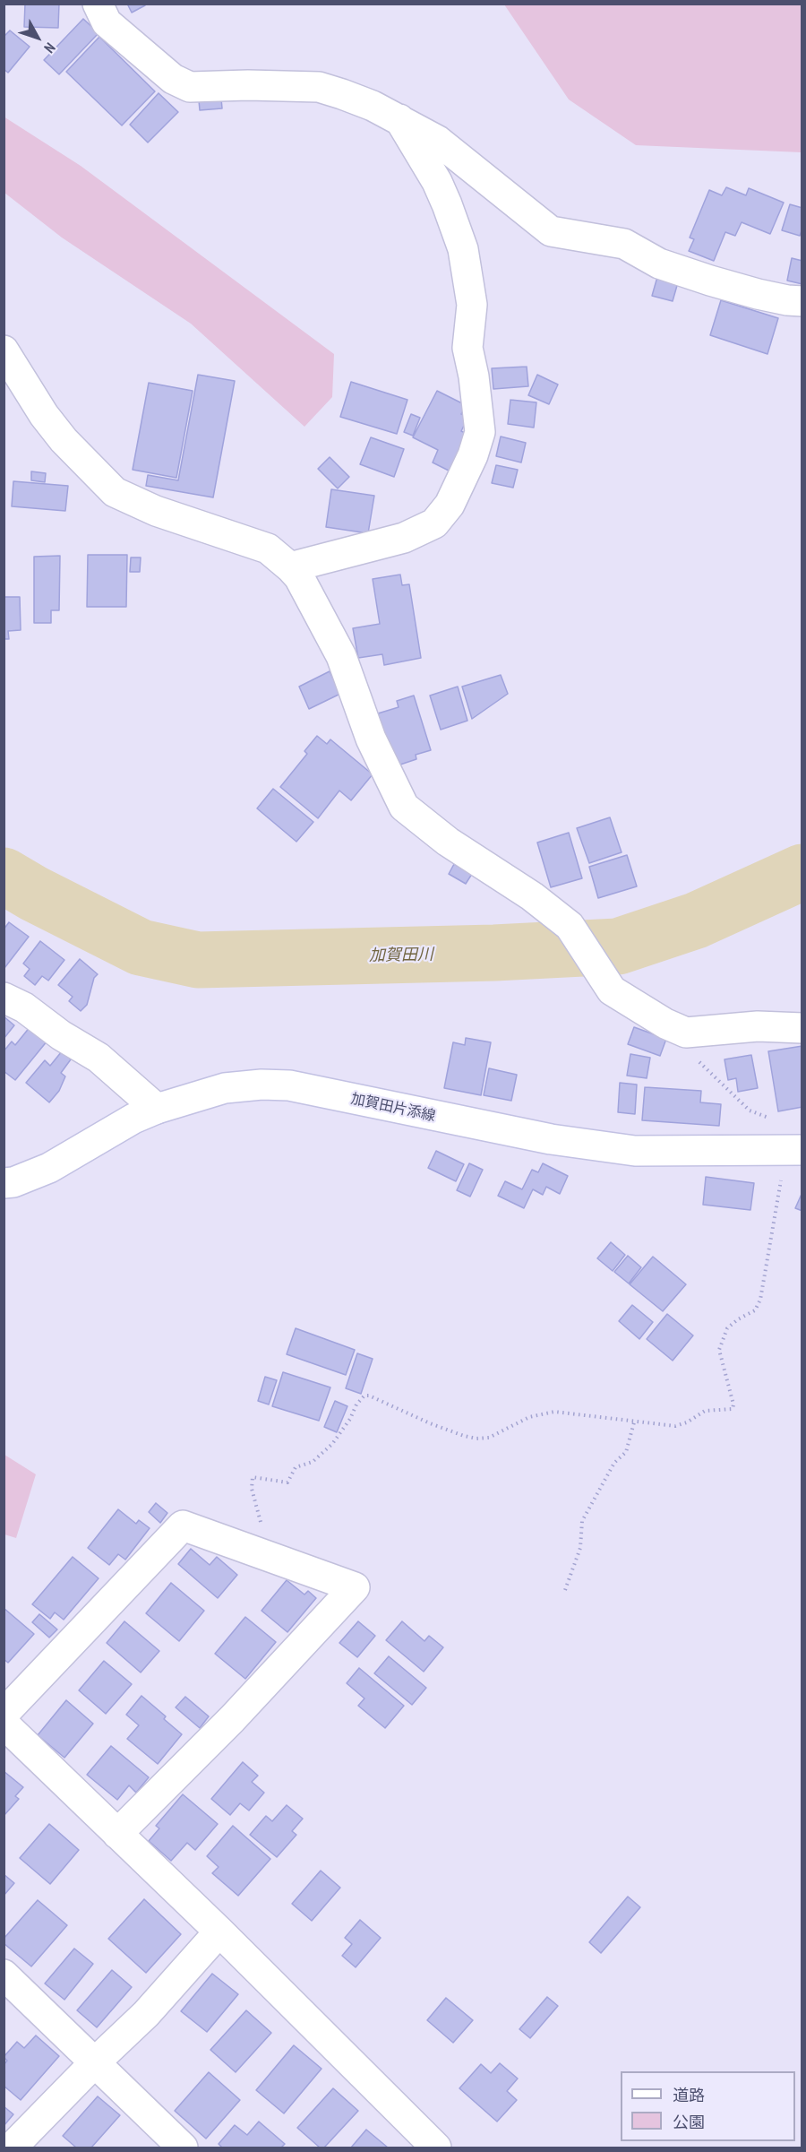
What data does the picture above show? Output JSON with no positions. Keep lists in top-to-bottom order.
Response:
{
  "streets": {
    "street": ["加賀田片添線"]
  },
  "water": ["加賀田川"],
  "legend": ["道路", "公園"],
  "north": "bottom right"
}
